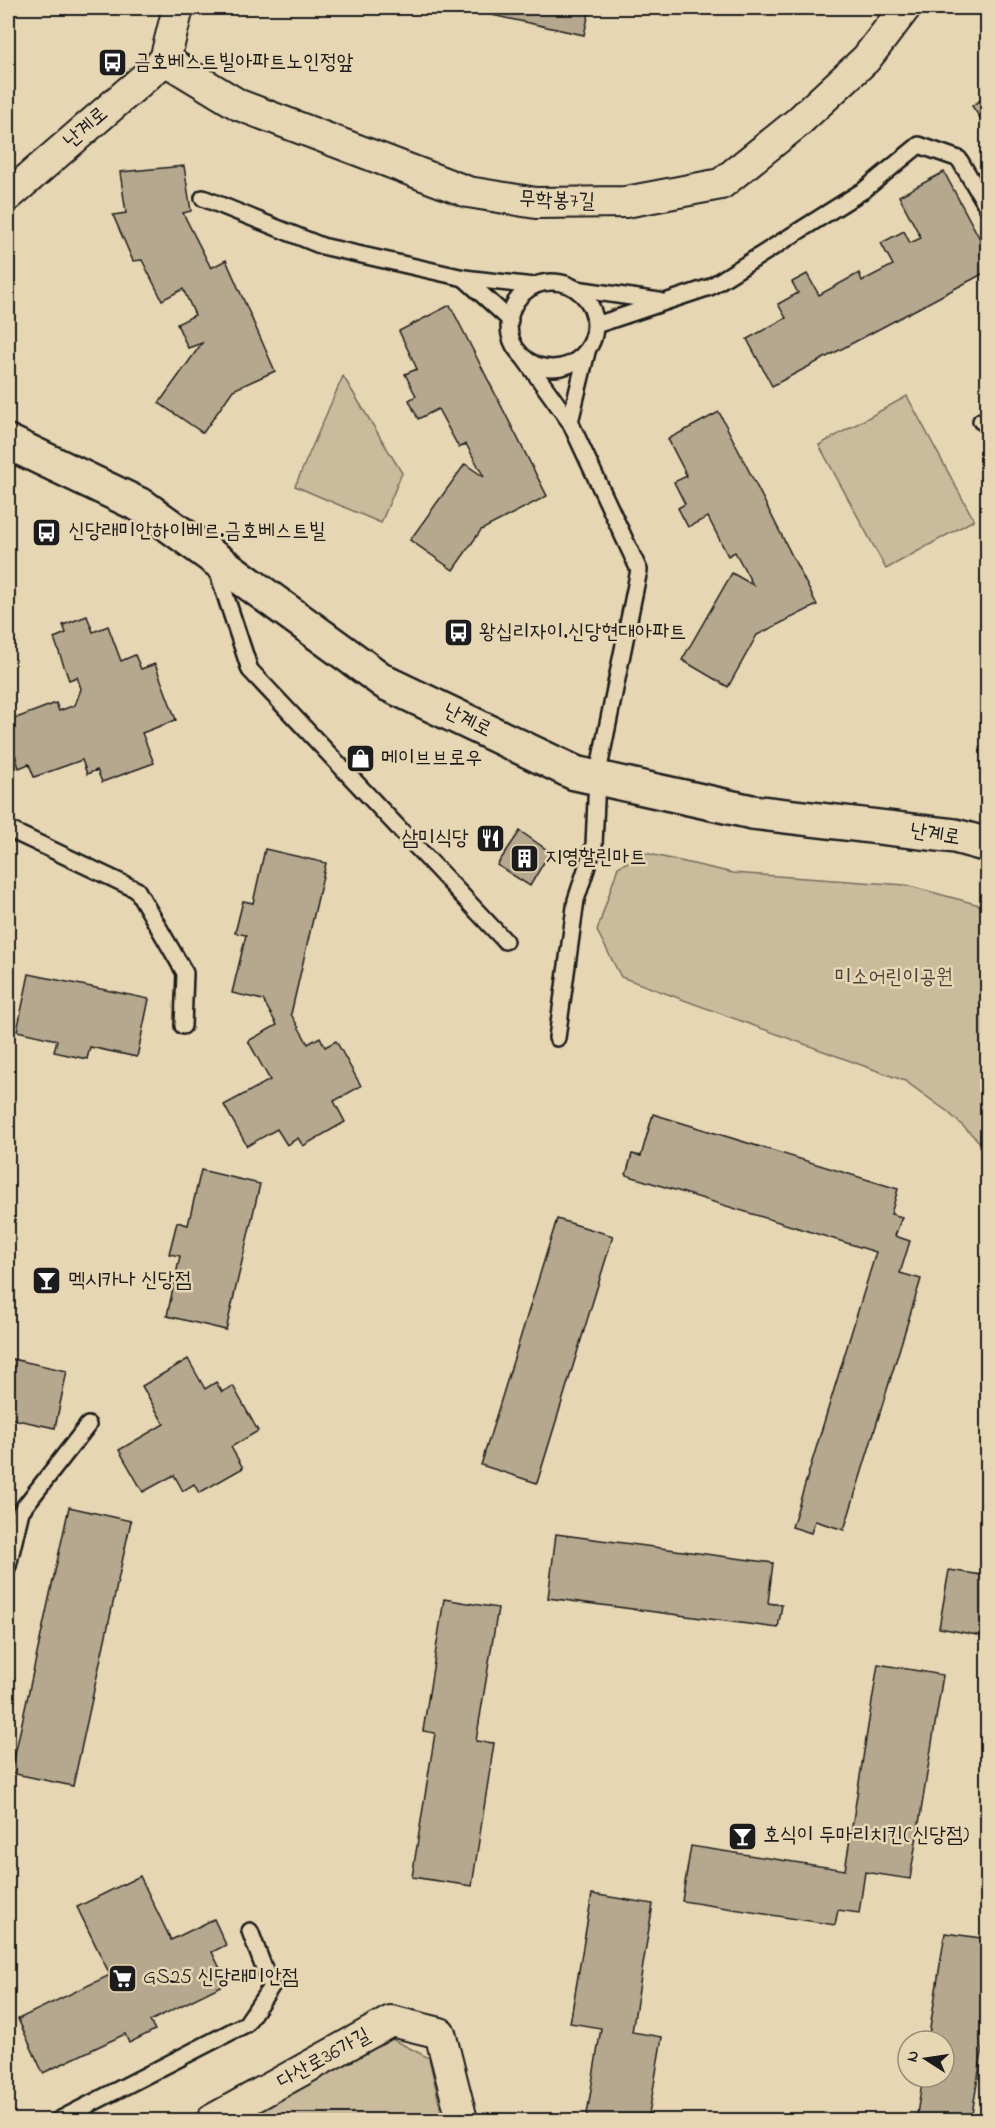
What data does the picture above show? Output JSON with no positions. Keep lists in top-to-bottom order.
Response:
{
  "streets": {
    "main road": ["난계로"],
    "street": ["무학봉7길", "다산로36가길"]
  },
  "crossings": [
    ["난계로", "무학봉7길"]
  ],
  "parks": ["미소어린이공원"],
  "places": {
    "bus stop": ["금호베스트빌아파트노인정앞", "신당래미안하이베르.금호베스트빌", "왕십리자이.신당현대아파트"],
    "shop": ["메이브브로우"],
    "restaurant": ["삼미식당"],
    "building": ["지영할린마트"],
    "bar": ["멕시카나 신당점", "호식이 두마리치킨(신당점)"],
    "supermarket": ["GS25 신당래미안점"]
  },
  "north": "left"
}
